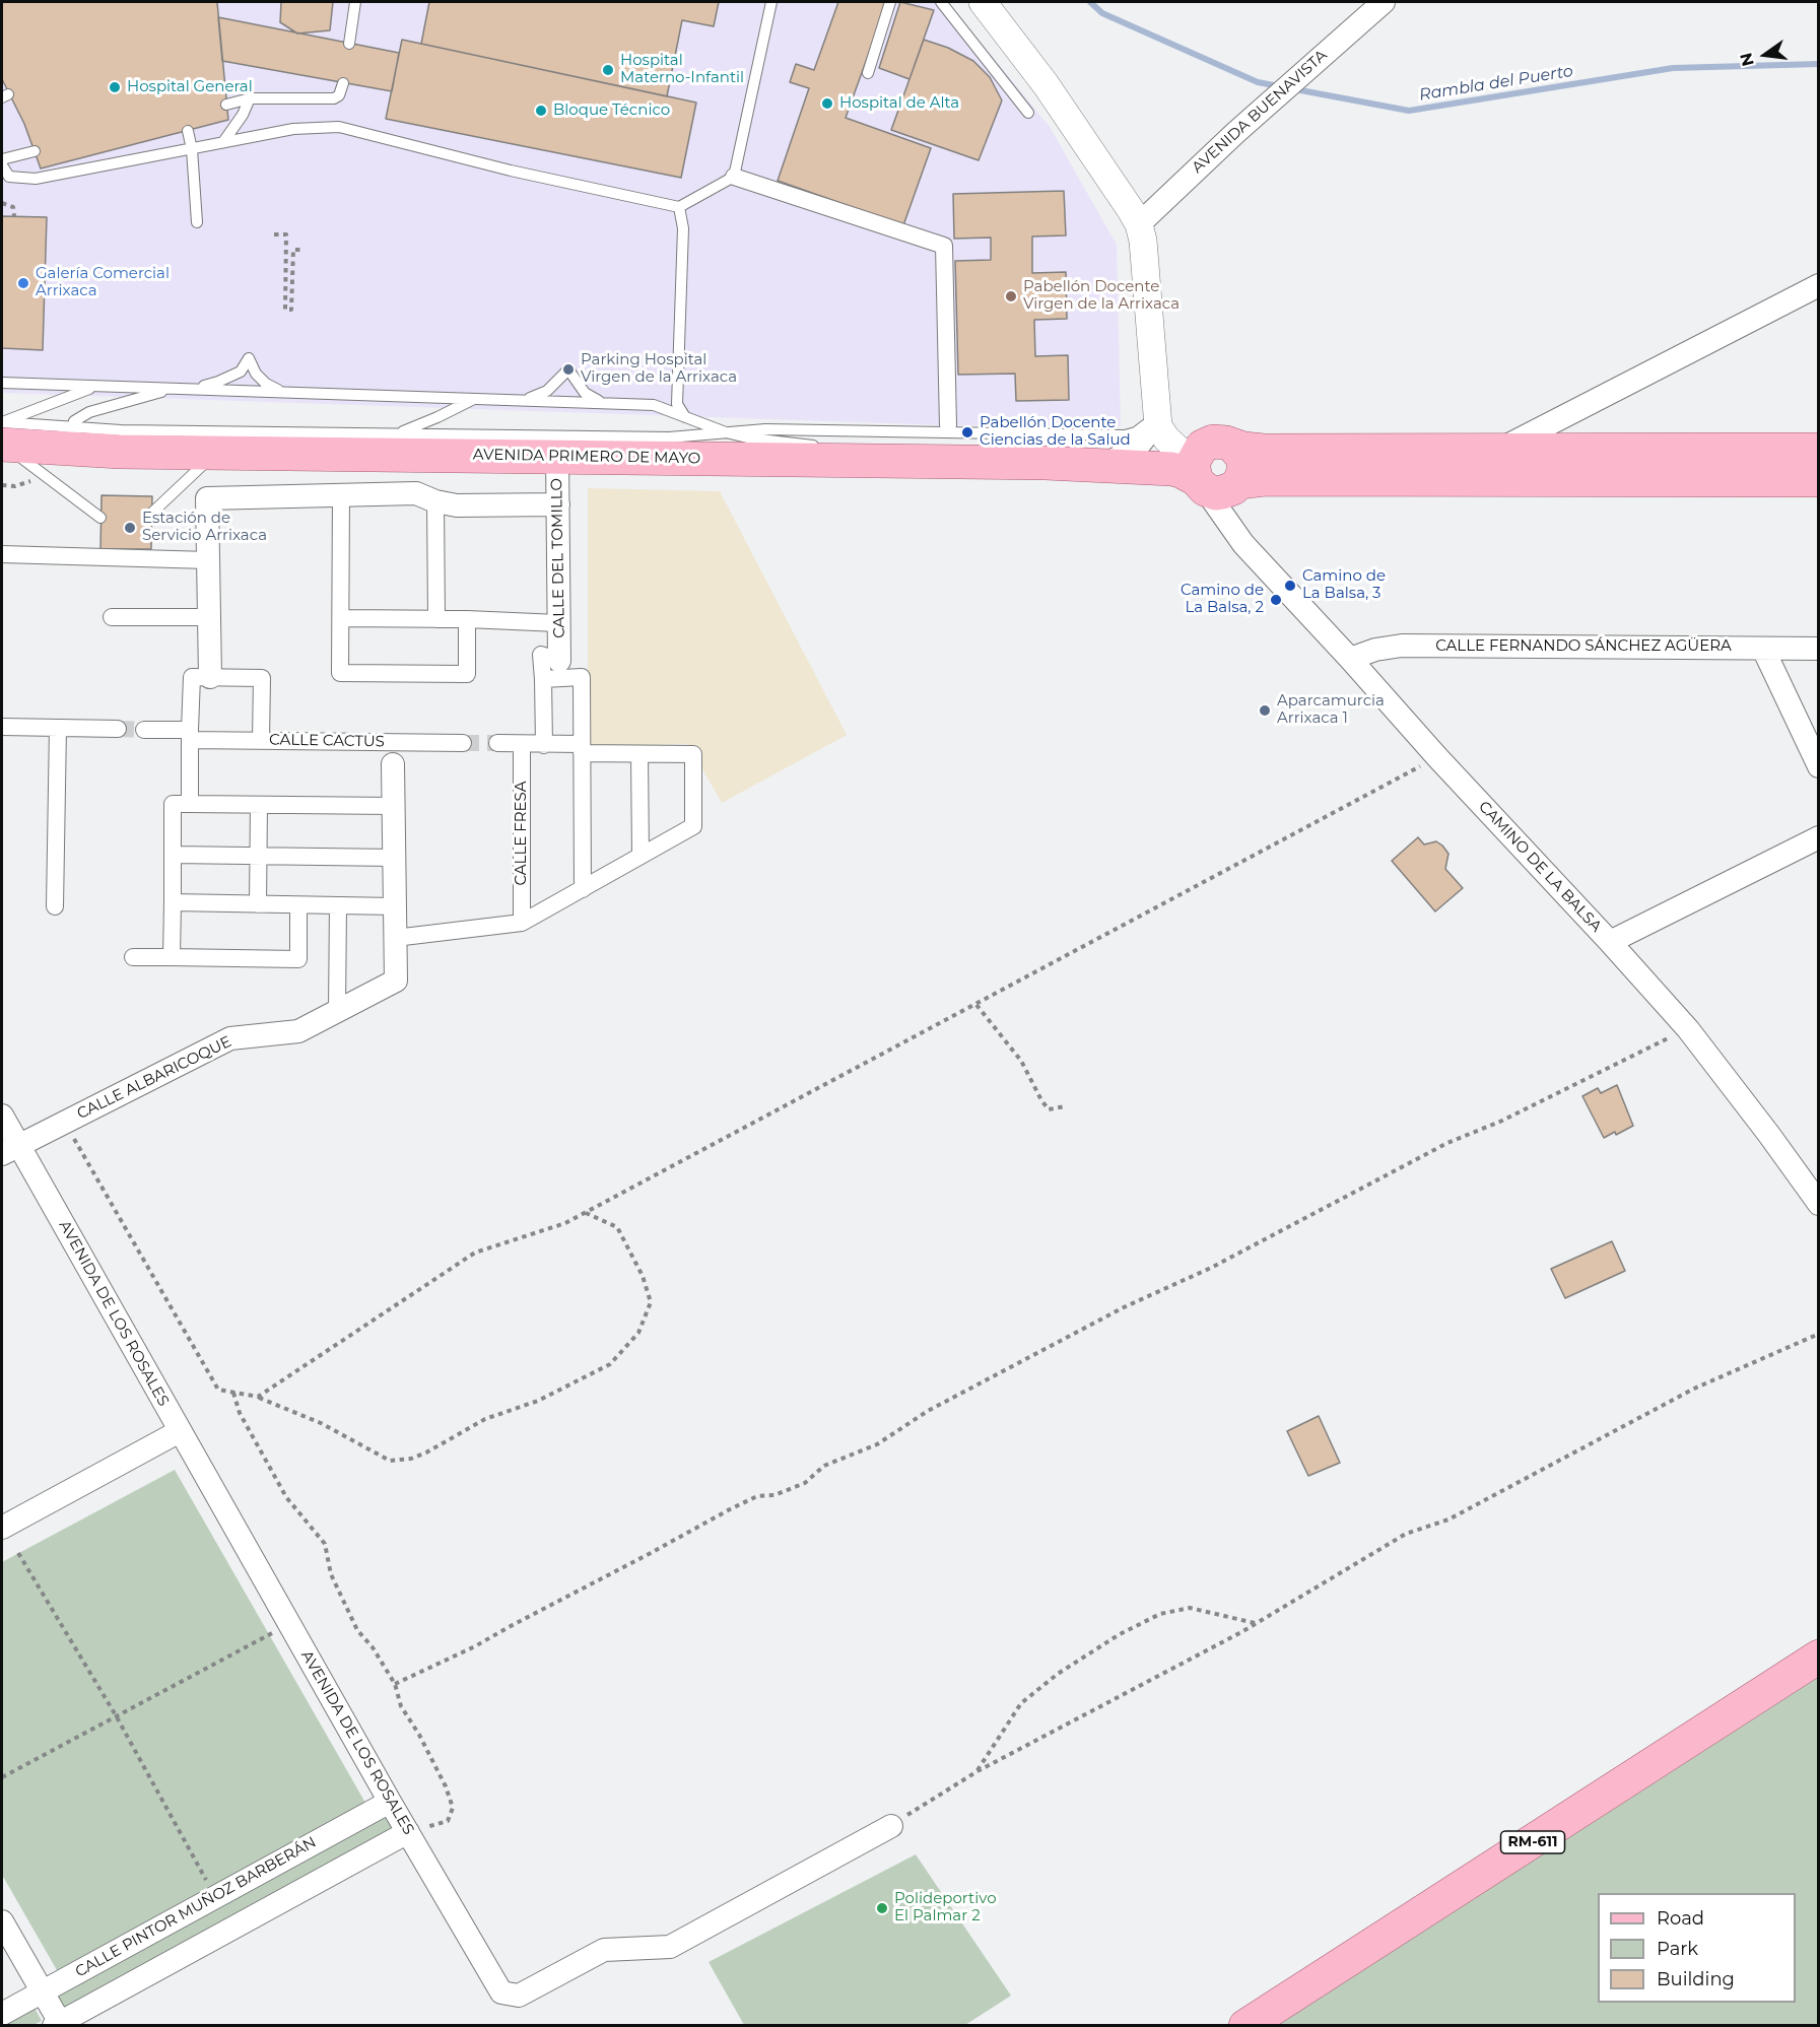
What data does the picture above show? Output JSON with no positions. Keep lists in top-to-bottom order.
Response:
{
  "streets": {
    "main road": ["AVENIDA PRIMERO DE MAYO", "RM-611"],
    "street": [
      "AVENIDA BUENAVISTA",
      "CALLE DEL TOMILLO",
      "CALLE FERNANDO SÁNCHEZ AGÜERA",
      "CALLE CACTUS",
      "CALLE FRESA",
      "CAMINO DE LA BALSA",
      "CALLE ALBARICOQUE",
      "AVENIDA DE LOS ROSALES",
      "CALLE PINTOR MUÑOZ BARBERÁN"
    ]
  },
  "crossings": [
    ["AVENIDA PRIMERO DE MAYO", "CALLE DEL TOMILLO"],
    ["AVENIDA PRIMERO DE MAYO", "CAMINO DE LA BALSA"],
    ["CALLE FERNANDO SÁNCHEZ AGÜERA", "CAMINO DE LA BALSA"],
    ["CALLE ALBARICOQUE", "AVENIDA DE LOS ROSALES"],
    ["AVENIDA DE LOS ROSALES", "CALLE PINTOR MUÑOZ BARBERÁN"]
  ],
  "water": ["Rambla del Puerto"],
  "places": [
    "Hospital Materno-Infantil",
    "Hospital General",
    "Hospital de Alta",
    "Bloque Técnico",
    "Galería Comercial Arrixaca",
    "Pabellón Docente Virgen de la Arrixaca",
    "Parking Hospital Virgen de la Arrixaca",
    "Pabellón Docente Ciencias de la Salud",
    "Estación de Servicio Arrixaca",
    "Camino de La Balsa, 3",
    "Camino de La Balsa, 2",
    "Aparcamurcia Arrixaca 1",
    "Polideportivo El Palmar 2"
  ],
  "legend": ["Road", "Park", "Building"],
  "north": "left"
}
